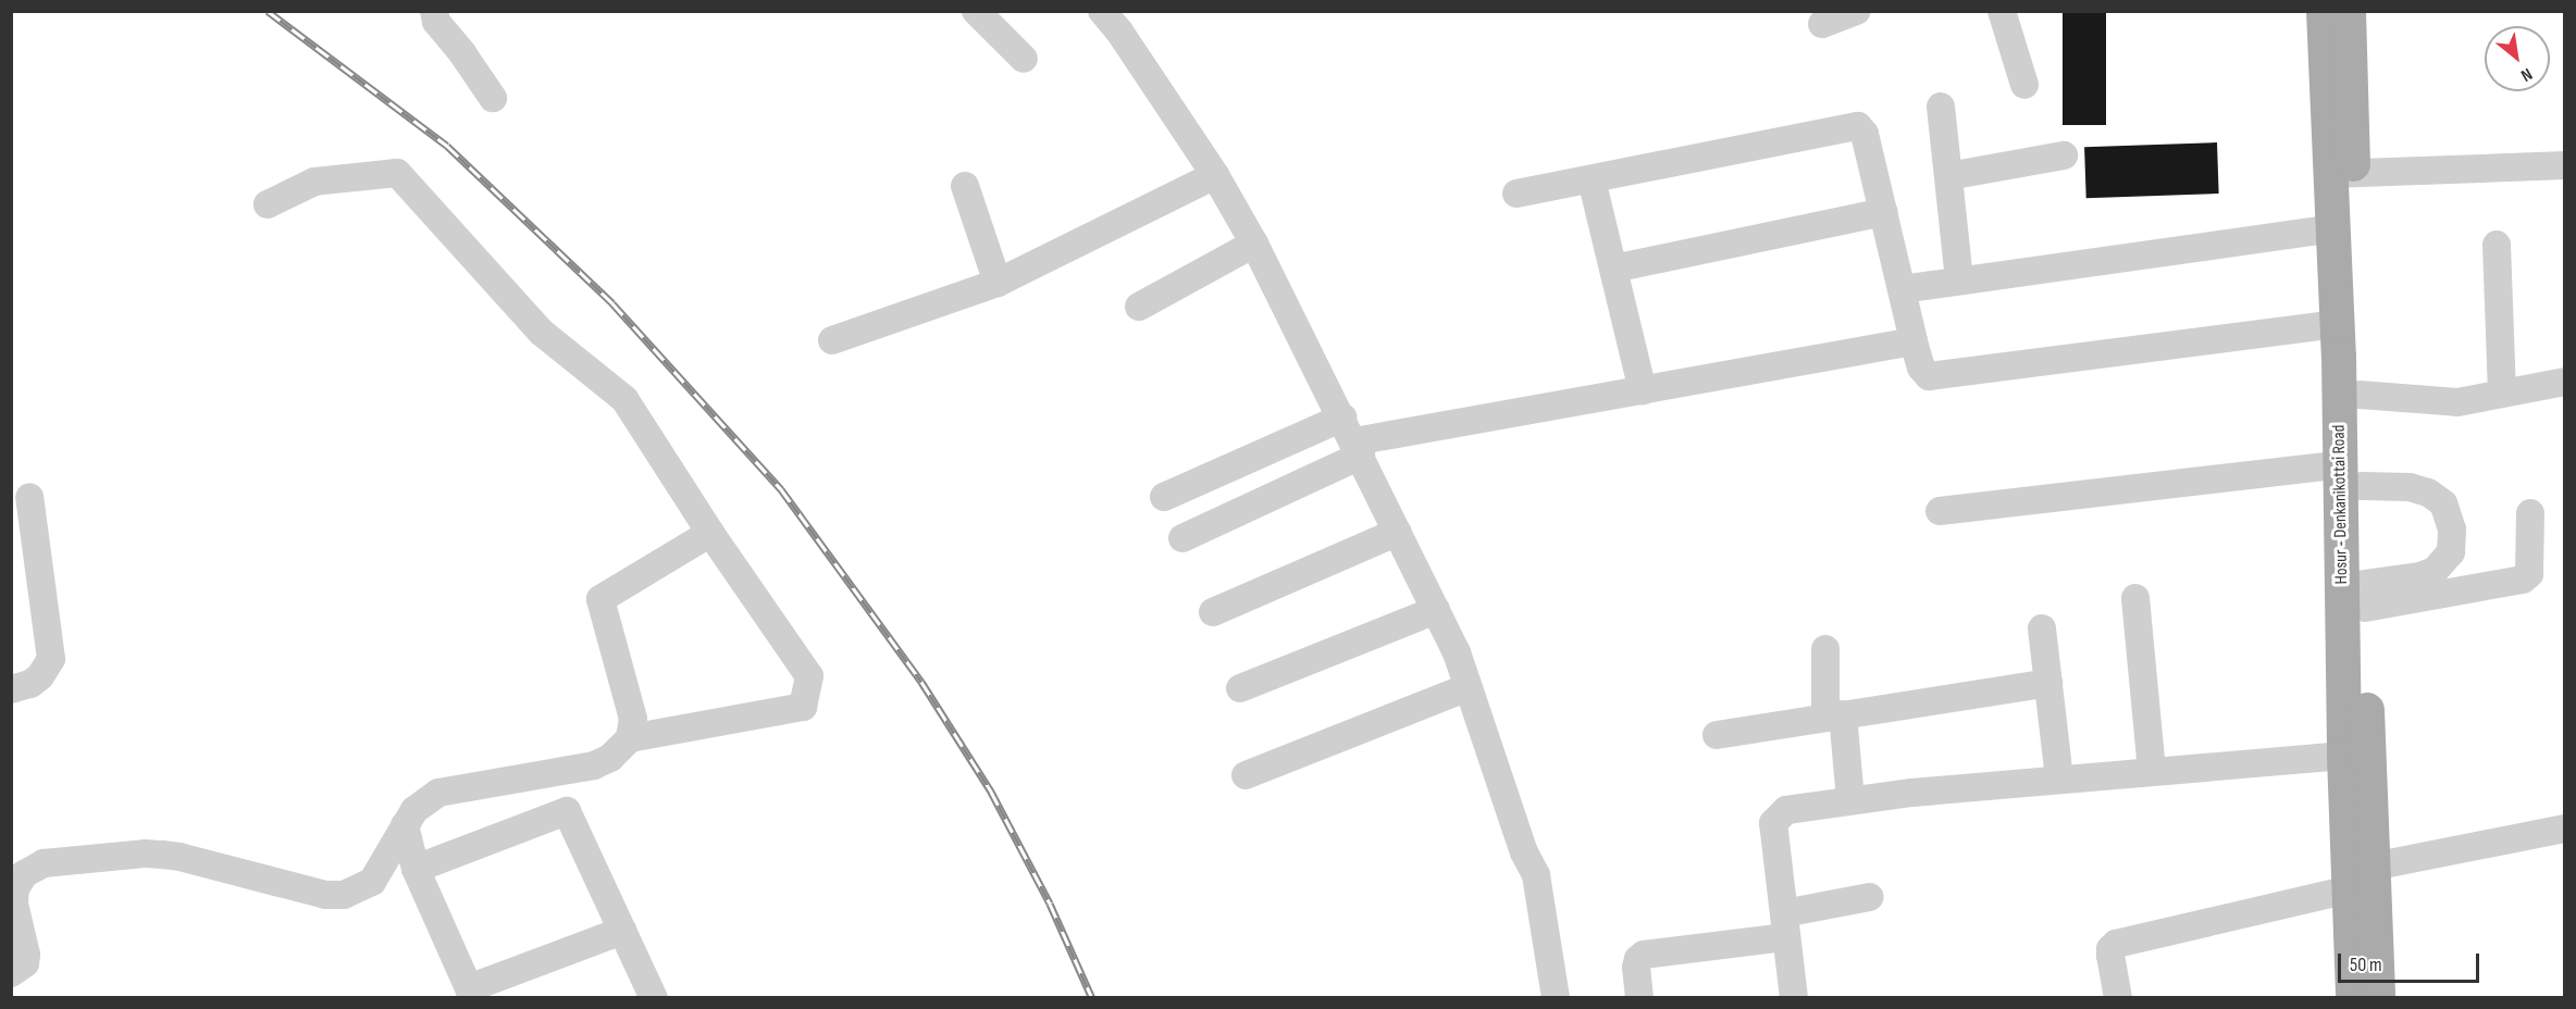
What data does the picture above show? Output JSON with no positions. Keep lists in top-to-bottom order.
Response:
{
  "streets": {
    "main road": ["Hosur - Denkanikottai Road"]
  },
  "scale_bar": "50 m",
  "north": "bottom right"
}
